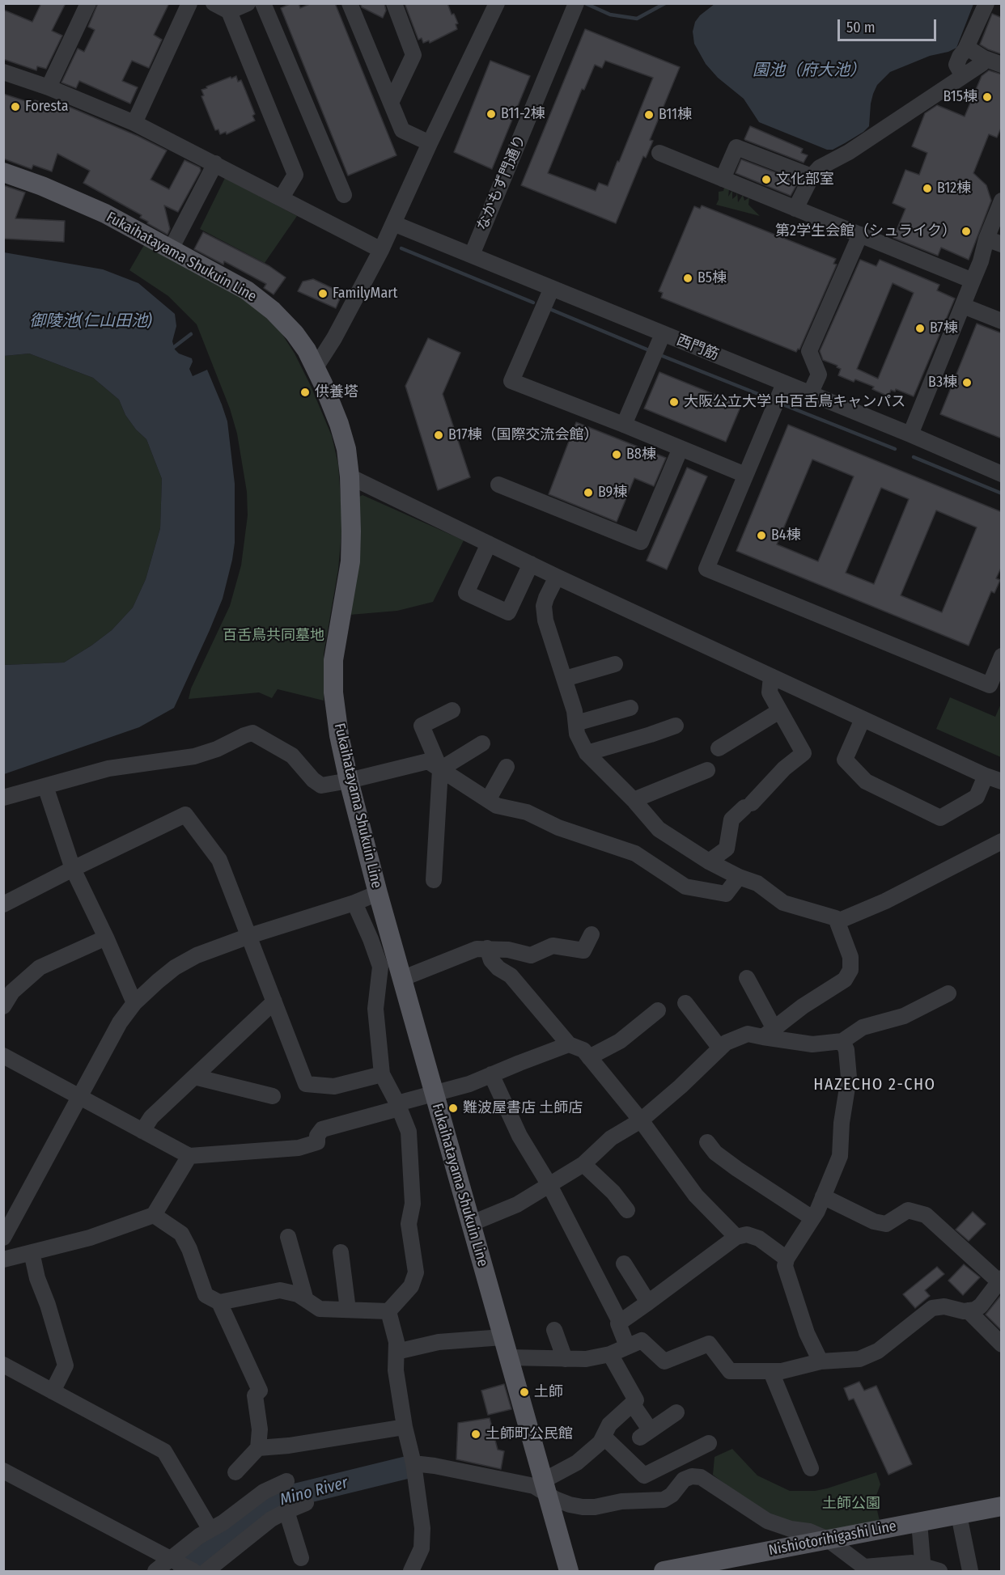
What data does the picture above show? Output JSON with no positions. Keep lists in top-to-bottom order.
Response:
{
  "streets": {
    "main road": ["Fukaihatayama Shukuin Line", "Nishiotorihigashi Line"],
    "street": ["なかもず門通り", "西門筋"]
  },
  "crossings": [
    ["なかもず門通り", "西門筋"]
  ],
  "districts": ["HAZECHO 2-CHO"],
  "water": ["園池（府大池）", "御陵池(仁山田池)", "Mino River"],
  "parks": ["百舌鳥共同墓地", "土師公園"],
  "places": [
    "B15棟",
    "Foresta",
    "B11-2棟",
    "B11棟",
    "文化部室",
    "B12棟",
    "第2学生会館（シュライク）",
    "B5棟",
    "FamilyMart",
    "B7棟",
    "B3棟",
    "供養塔",
    "大阪公立大学 中百舌鳥キャンパス",
    "B17棟（国際交流会館）",
    "B8棟",
    "B9棟",
    "B4棟",
    "難波屋書店 土師店",
    "土師",
    "土師町公民館"
  ],
  "scale_bar": "50 m"
}
